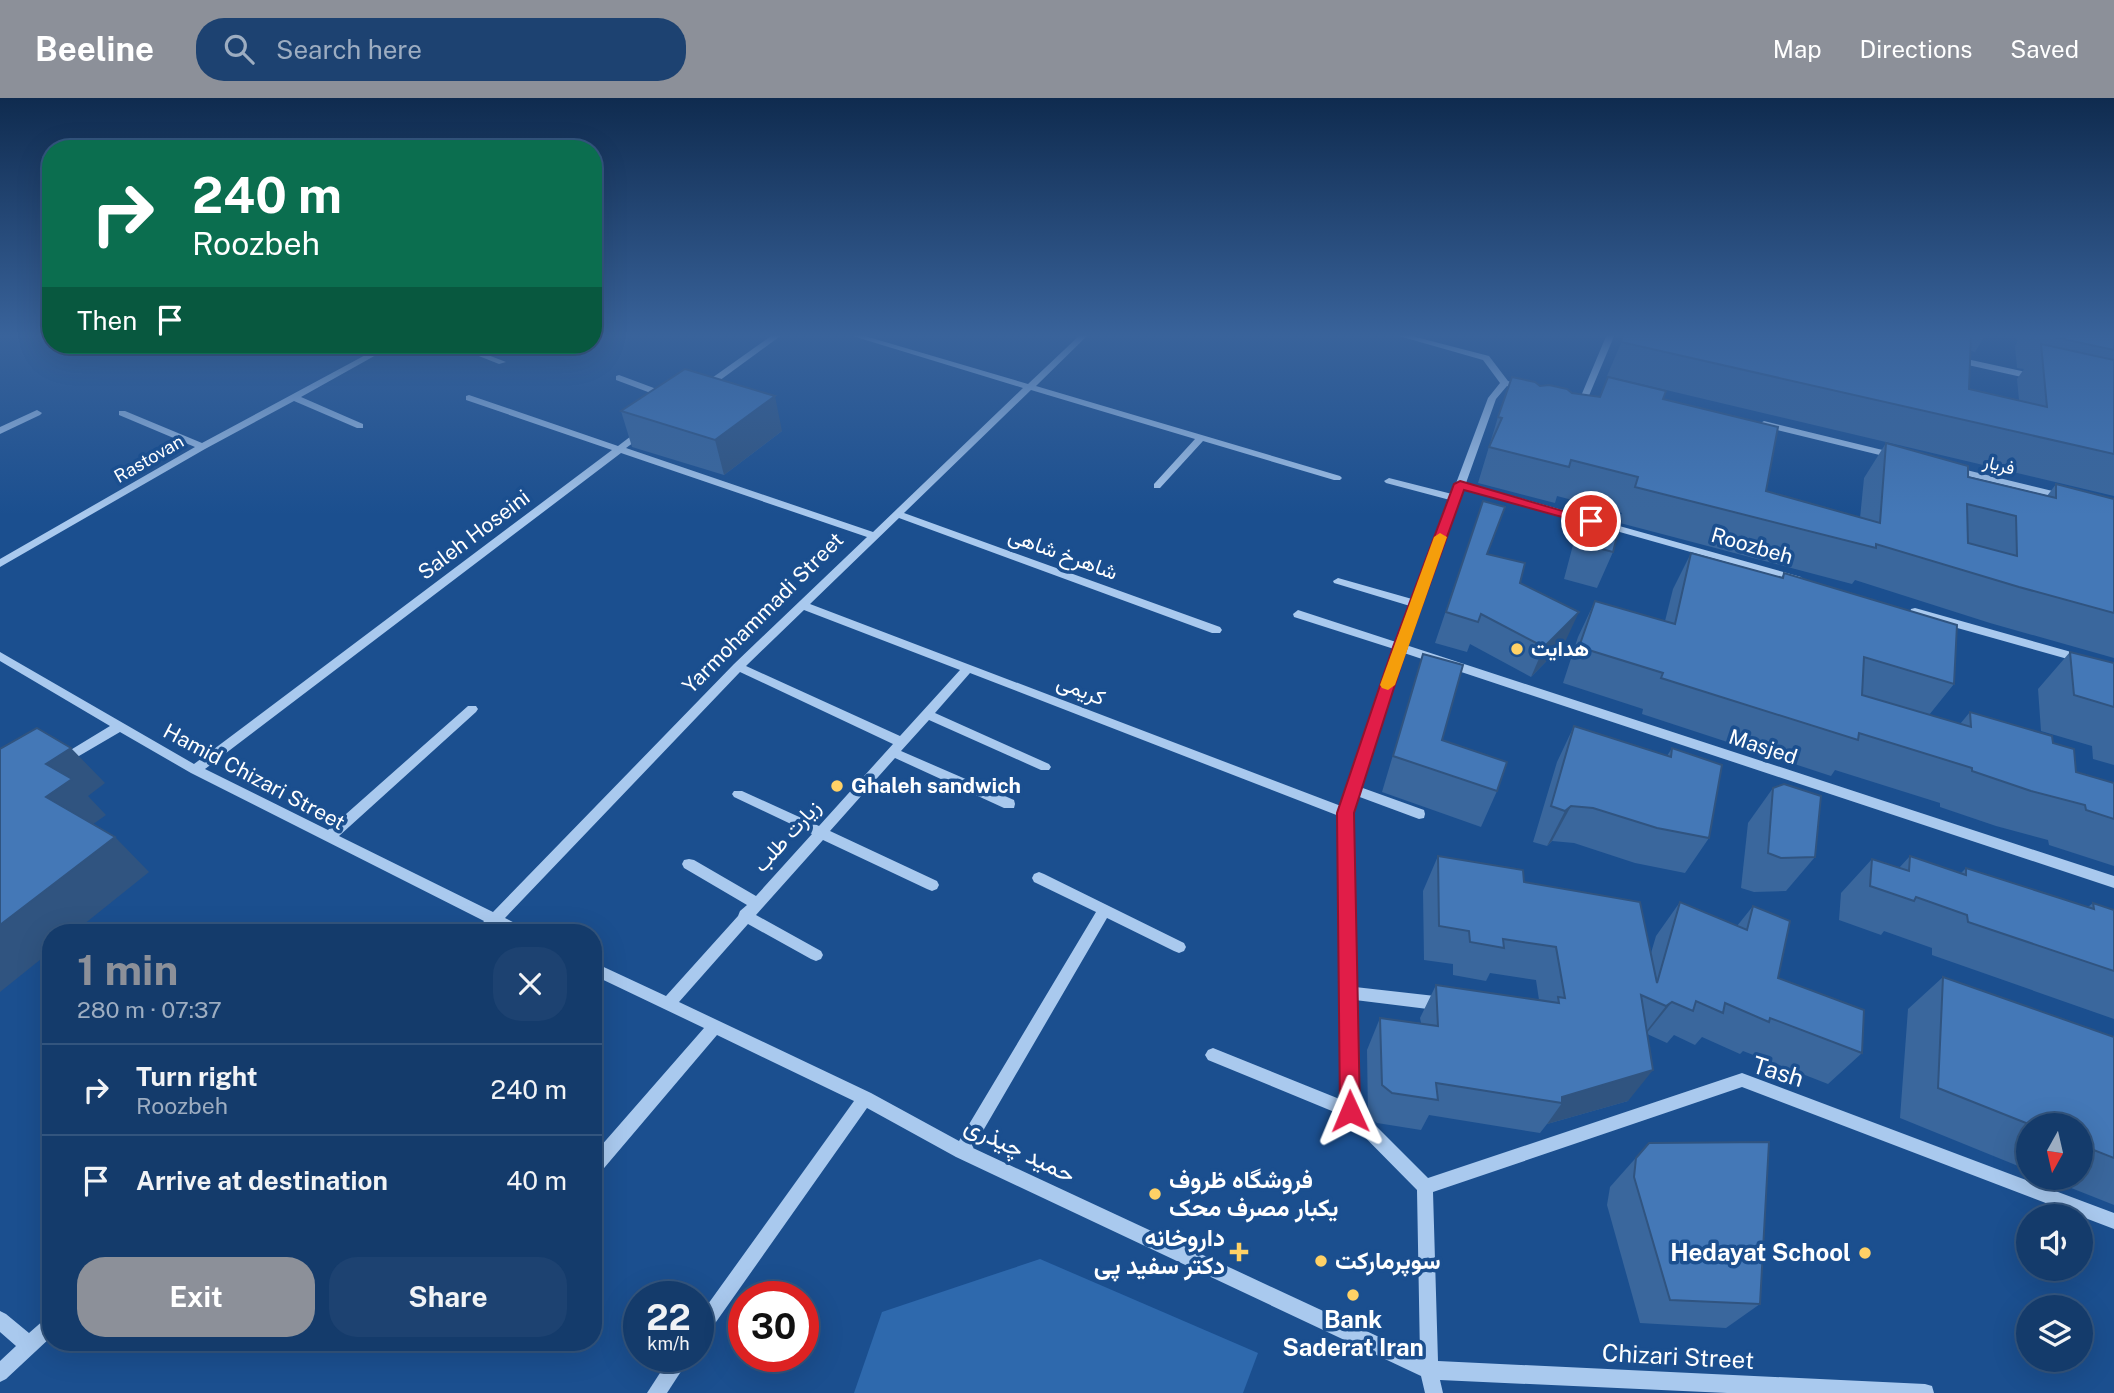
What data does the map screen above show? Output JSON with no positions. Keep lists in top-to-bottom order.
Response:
{
  "streets": {
    "street": [
      "Rastovan",
      "فریار",
      "Saleh Hoseini",
      "Roozbeh",
      "شاهرخ شاهی",
      "Yarmohammadi Street",
      "کریمی",
      "Masjed",
      "Hamid Chizari Street",
      "زیارت طلب",
      "Tash",
      "حمید چیذری",
      "Chizari Street"
    ]
  },
  "crossings": [
    ["Saleh Hoseini", "Hamid Chizari Street"],
    ["شاهرخ شاهی", "Yarmohammadi Street"],
    ["Yarmohammadi Street", "کریمی"],
    ["Yarmohammadi Street", "Hamid Chizari Street"],
    ["کریمی", "زیارت طلب"],
    ["زیارت طلب", "حمید چیذری"],
    ["حمید چیذری", "Chizari Street"]
  ],
  "places": {
    "other": [
      "هدایت",
      "Ghaleh sandwich",
      "فروشگاه ظروف یکبار مصرف محک",
      "Hedayat School",
      "سوپرمارکت",
      "Bank Saderat Iran"
    ],
    "health": ["داروخانه دکتر سفید پی"]
  },
  "north": "bottom",
  "page": {
    "header": "Beeline",
    "search": "Search here",
    "nav": ["Map", "Directions", "Saved"],
    "turn": ["240 m", "Roozbeh"],
    "then": "Then",
    "heading": ["1 min", "280 m · 07:37"],
    "list": [
      {
        "name": "Turn right",
        "note": "Roozbeh",
        "value": "240 m"
      },
      {
        "name": "Arrive at destination",
        "value": "40 m"
      }
    ],
    "buttons": ["Exit", "Share"],
    "speed": "22 km/h",
    "limit": "30"
  }
}
